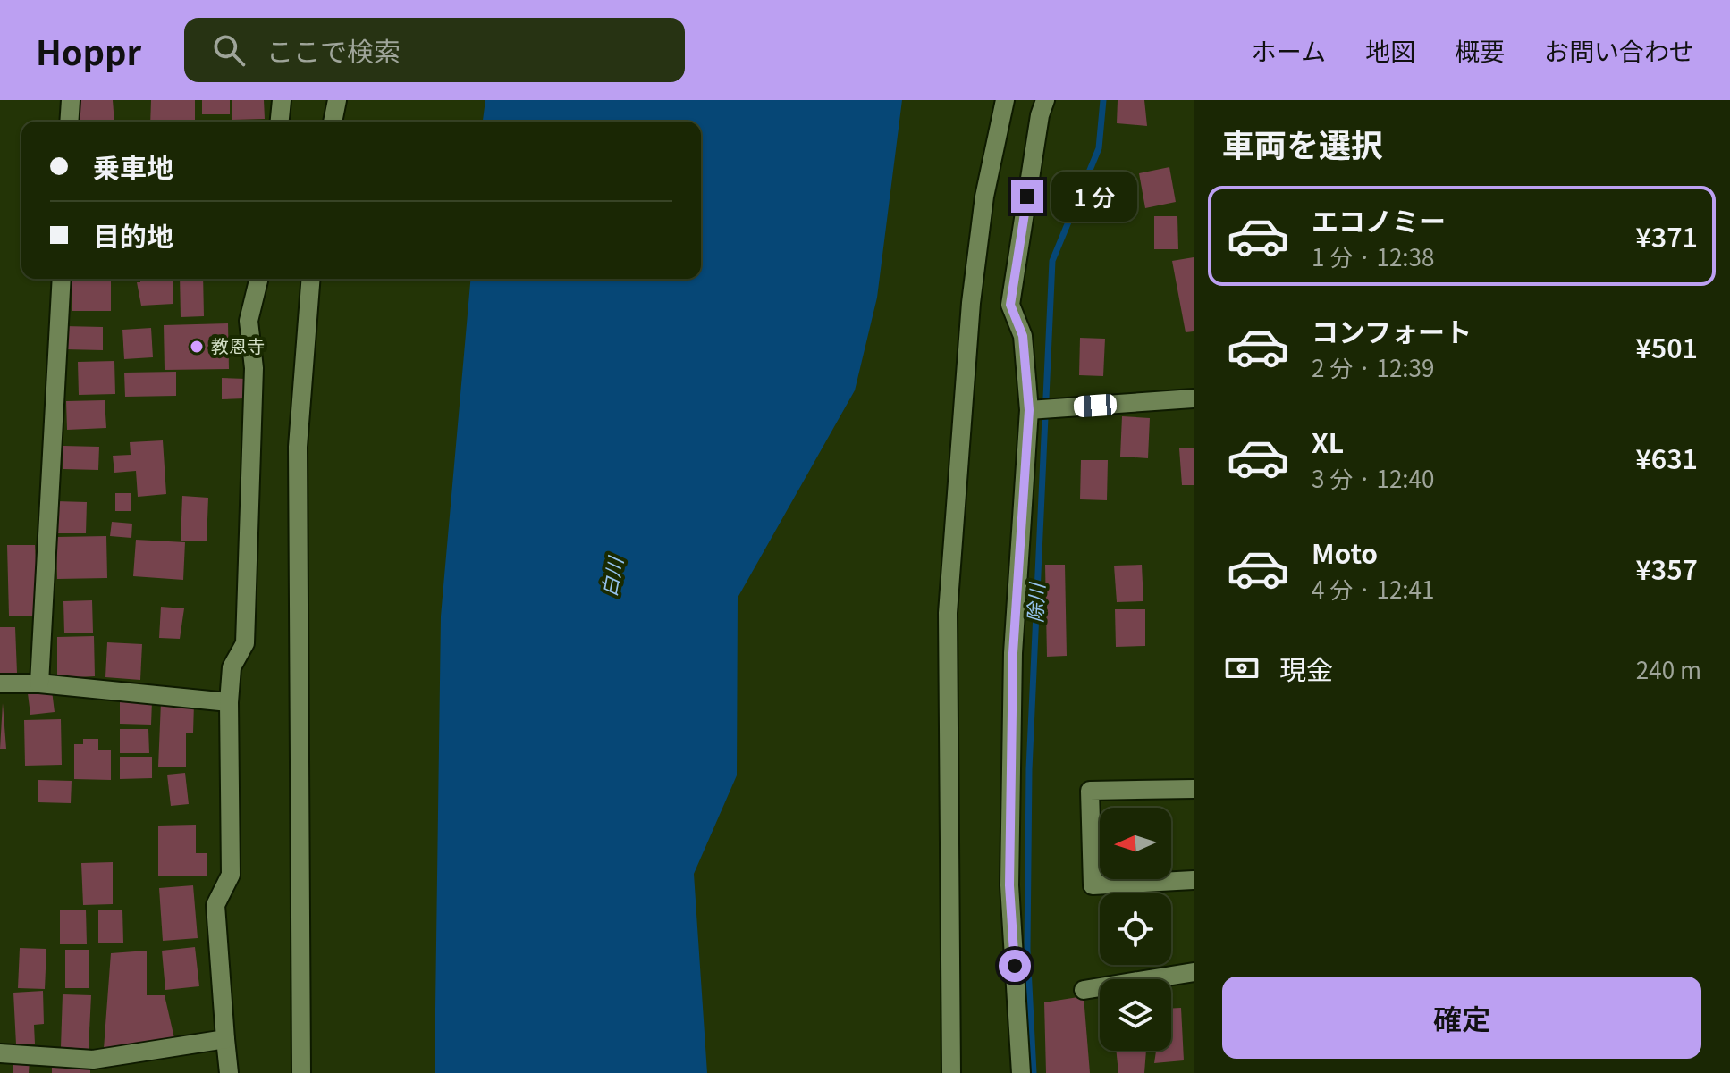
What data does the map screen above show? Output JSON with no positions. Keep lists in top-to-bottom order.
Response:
{
  "water": ["白川", "除川"],
  "places": ["教恩寺"],
  "north": "left",
  "page": {
    "header": "Hoppr",
    "search": "ここで検索",
    "nav": [
      "ホーム",
      "地図",
      "概要",
      "お問い合わせ"
    ],
    "heading": "車両を選択",
    "banner": ["乗車地", "目的地"],
    "bubble": "1 分",
    "list": [
      {
        "name": "エコノミー",
        "note": "1 分 · 12:38",
        "value": "¥371"
      },
      {
        "name": "コンフォート",
        "note": "2 分 · 12:39",
        "value": "¥501"
      },
      {
        "name": "XL",
        "note": "3 分 · 12:40",
        "value": "¥631"
      },
      {
        "name": "Moto",
        "note": "4 分 · 12:41",
        "value": "¥357"
      }
    ],
    "pay": ["現金", "240 m"],
    "buttons": "確定"
  }
}
